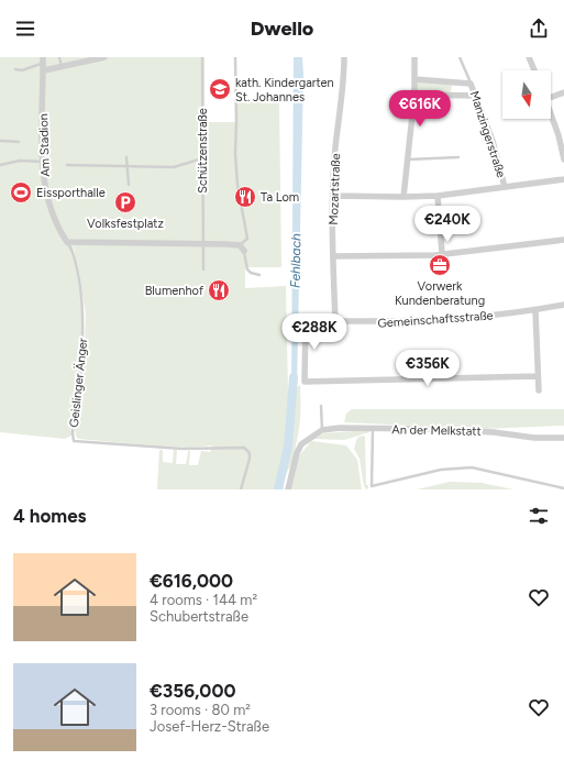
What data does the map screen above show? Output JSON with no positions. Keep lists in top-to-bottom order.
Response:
{
  "streets": {
    "street": [
      "Manzingerstraße",
      "Am Stadion",
      "Mozartstraße",
      "Gemeinschaftsstraße",
      "An der Melkstatt"
    ],
    "lane": ["Schützenstraße", "Geislinger Änger"]
  },
  "crossings": [
    ["Am Stadion", "Geislinger Änger"],
    ["Mozartstraße", "Gemeinschaftsstraße"]
  ],
  "water": ["Fehlbach"],
  "places": {
    "school or university": ["kath. Kindergarten St. Johannes"],
    "sports": ["Eissporthalle"],
    "restaurant": ["Ta Lom", "Blumenhof"],
    "parking": ["Volksfestplatz"],
    "office": ["Vorwerk Kundenberatung"]
  },
  "north": "bottom",
  "page": {
    "header": "Dwello",
    "price": [
      "€616K",
      "€240K",
      "€288K",
      "€356K"
    ],
    "heading": "4 homes",
    "list": [
      {
        "name": "€616,000",
        "note": "4 rooms · 144 m² · Schubertstraße"
      },
      {
        "name": "€356,000",
        "note": "3 rooms · 80 m² · Josef-Herz-Straße"
      }
    ]
  }
}
